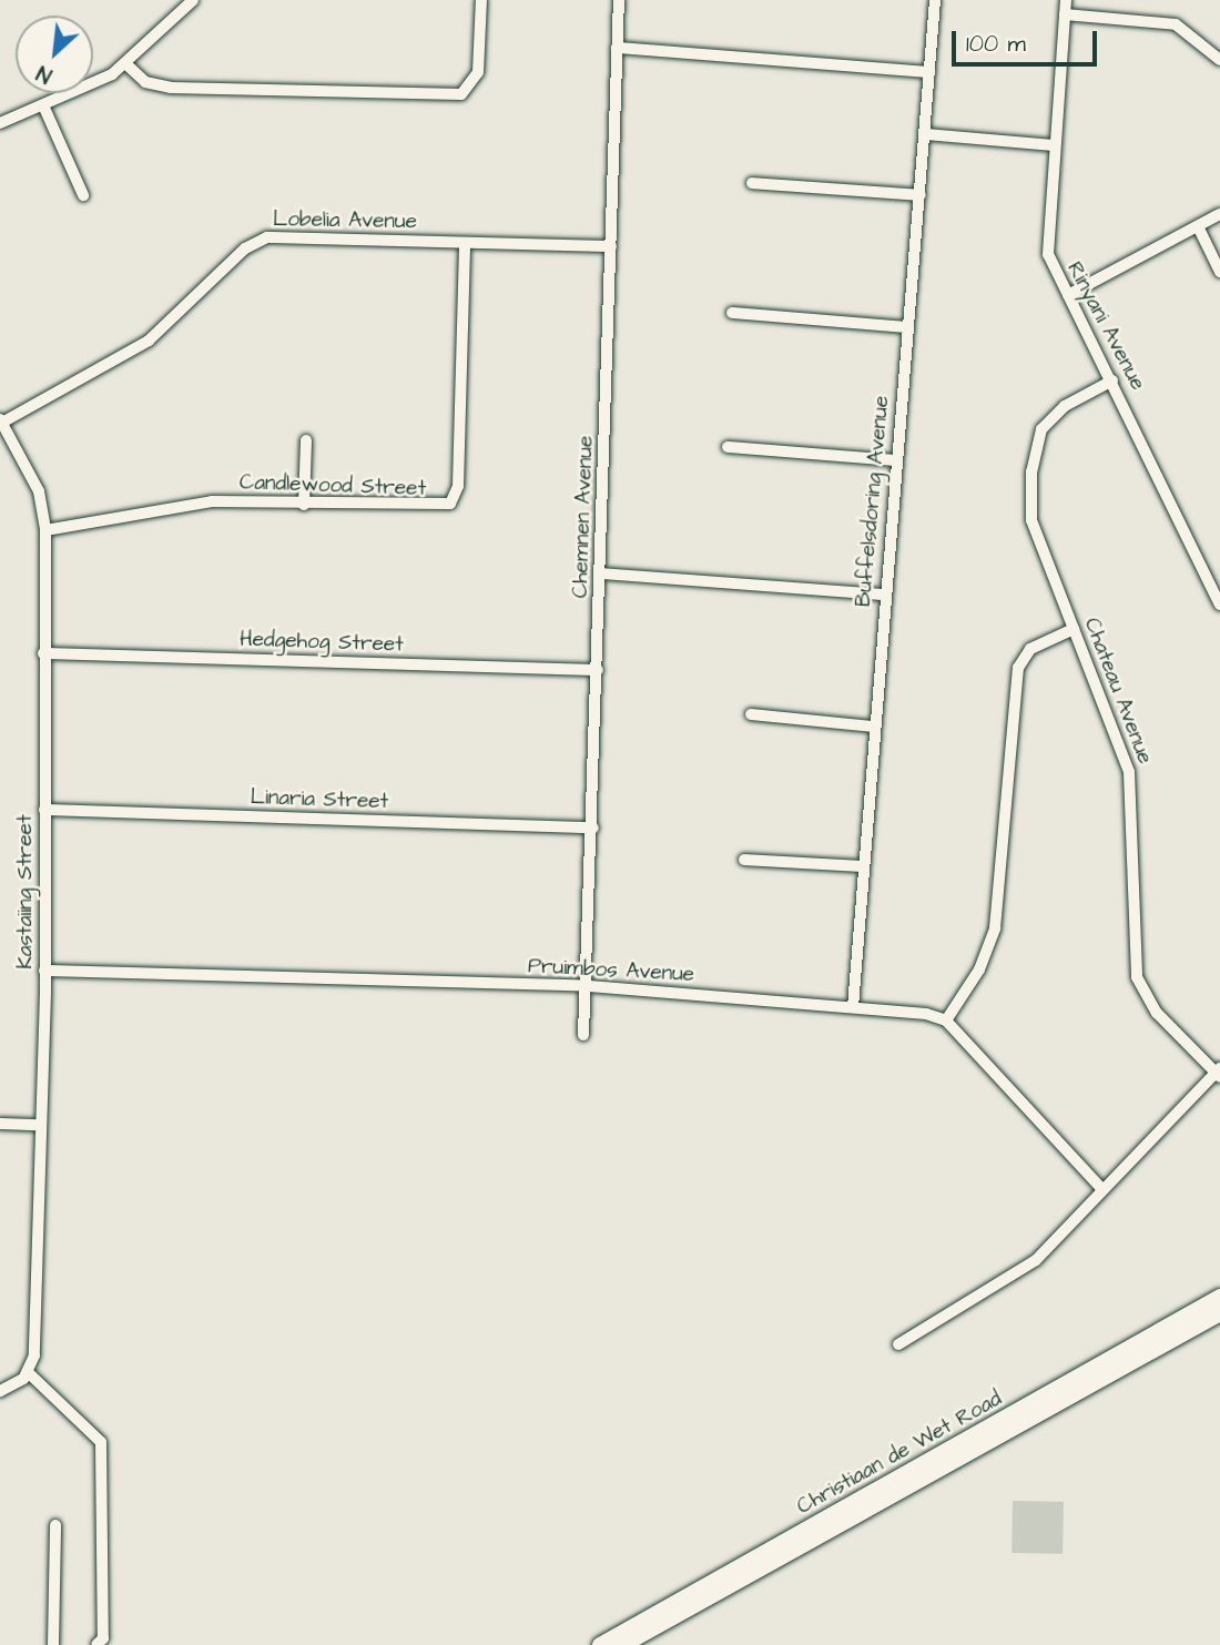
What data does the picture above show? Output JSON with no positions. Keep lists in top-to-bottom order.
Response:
{
  "streets": {
    "main road": ["Christiaan de Wet Road"],
    "street": [
      "Lobelia Avenue",
      "Rinyani Avenue",
      "Candlewood Street",
      "Buffelsdoring Avenue",
      "Chemnen Avenue",
      "Hedgehog Street",
      "Chateau Avenue",
      "Linaria Street",
      "Kastaiing Street",
      "Pruimbos Avenue"
    ]
  },
  "crossings": [
    ["Lobelia Avenue", "Candlewood Street"],
    ["Lobelia Avenue", "Chemnen Avenue"],
    ["Lobelia Avenue", "Kastaiing Street"],
    ["Rinyani Avenue", "Chateau Avenue"],
    ["Candlewood Street", "Kastaiing Street"],
    ["Buffelsdoring Avenue", "Pruimbos Avenue"],
    ["Chemnen Avenue", "Hedgehog Street"],
    ["Chemnen Avenue", "Linaria Street"],
    ["Chemnen Avenue", "Pruimbos Avenue"],
    ["Hedgehog Street", "Kastaiing Street"],
    ["Linaria Street", "Kastaiing Street"],
    ["Kastaiing Street", "Pruimbos Avenue"]
  ],
  "scale_bar": "100 m",
  "north": "bottom left"
}
